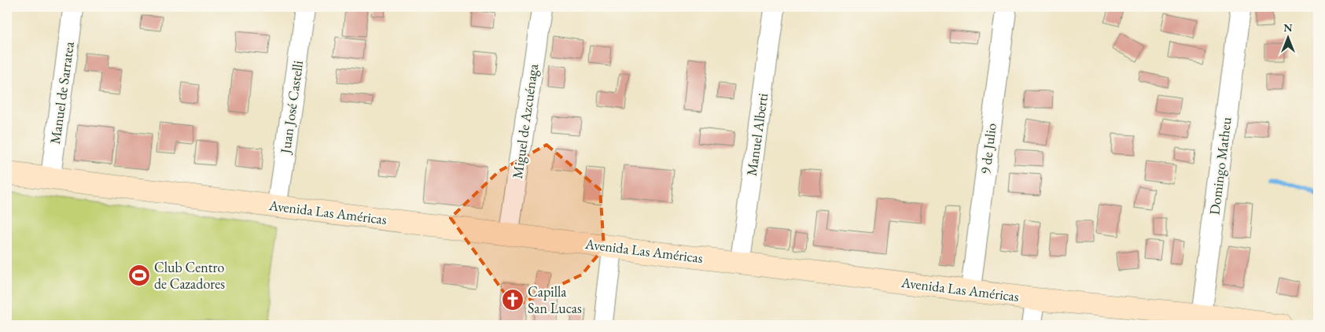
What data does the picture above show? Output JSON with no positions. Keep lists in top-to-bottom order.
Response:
{
  "streets": {
    "main road": ["Avenida Las Américas"],
    "street": [
      "Manuel de Sarratea",
      "Juan José Castelli",
      "Miguel de Azcuénaga",
      "Manuel Alberti",
      "9 de Julio",
      "Domingo Matheu"
    ]
  },
  "crossings": [
    ["Manuel de Sarratea", "Avenida Las Américas"],
    ["Juan José Castelli", "Avenida Las Américas"],
    ["Miguel de Azcuénaga", "Avenida Las Américas"],
    ["Manuel Alberti", "Avenida Las Américas"],
    ["9 de Julio", "Avenida Las Américas"],
    ["Domingo Matheu", "Avenida Las Américas"]
  ],
  "places": {
    "sports": ["Club Centro de Cazadores"],
    "church": ["Capilla San Lucas"]
  },
  "north": "top"
}
